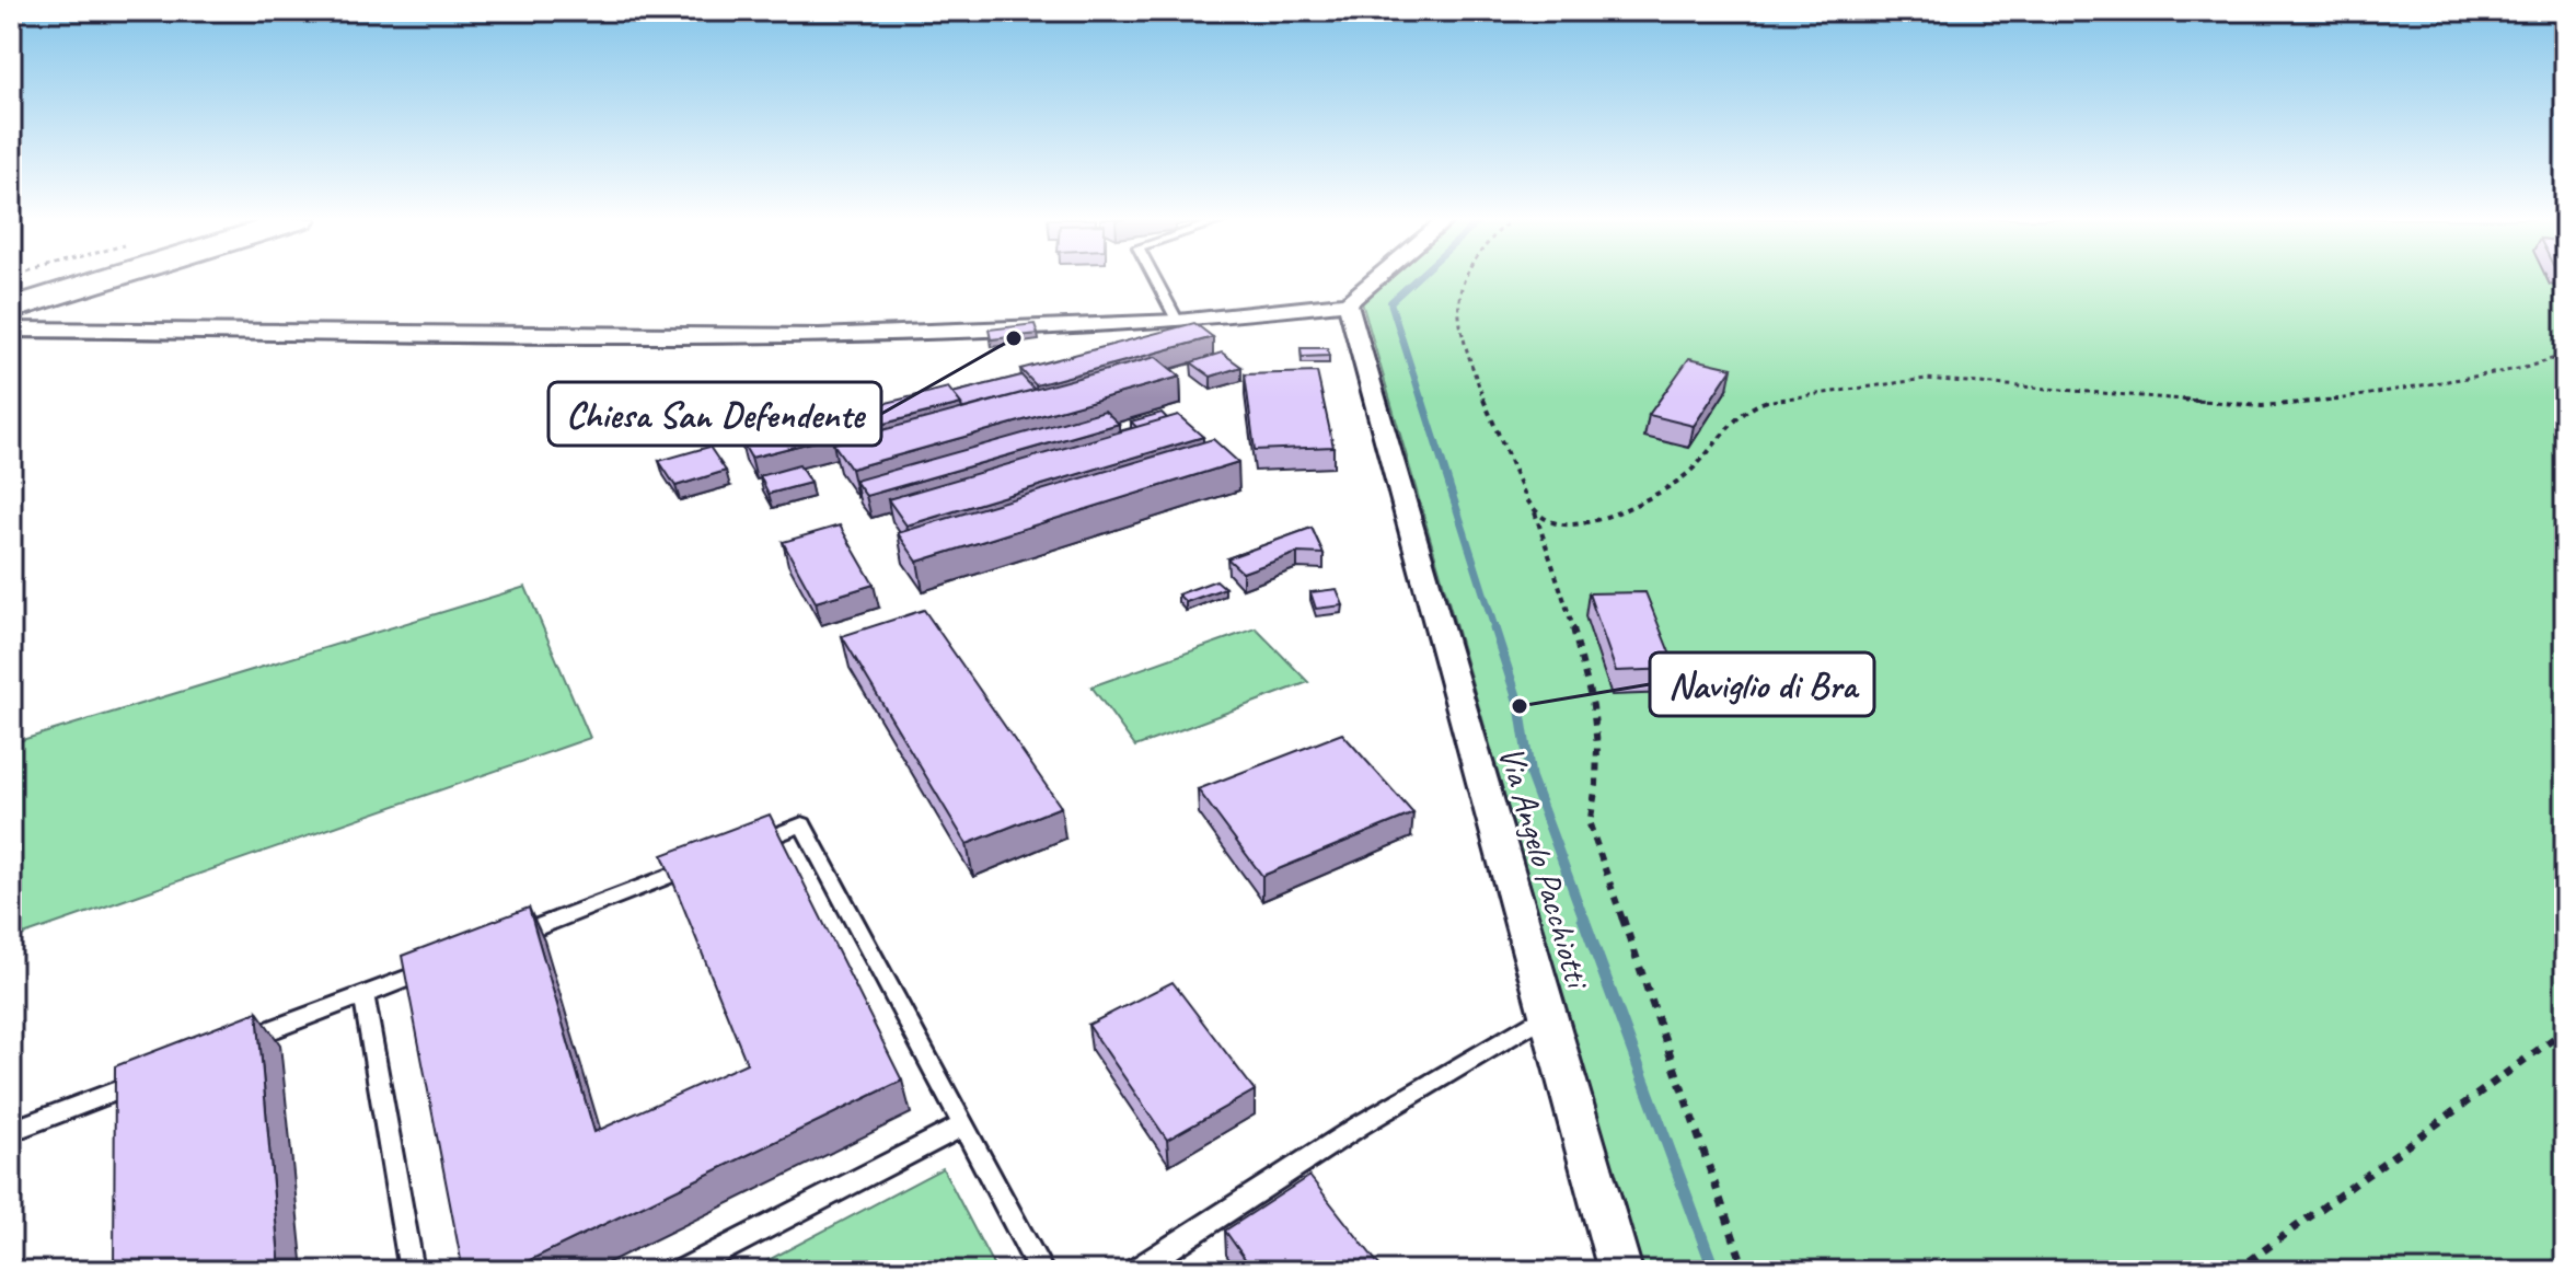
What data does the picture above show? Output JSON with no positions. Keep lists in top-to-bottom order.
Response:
{
  "streets": {
    "street": ["Via Angelo Pacchiotti"]
  },
  "places": ["Chiesa San Defendente", "Naviglio di Bra"]
}
